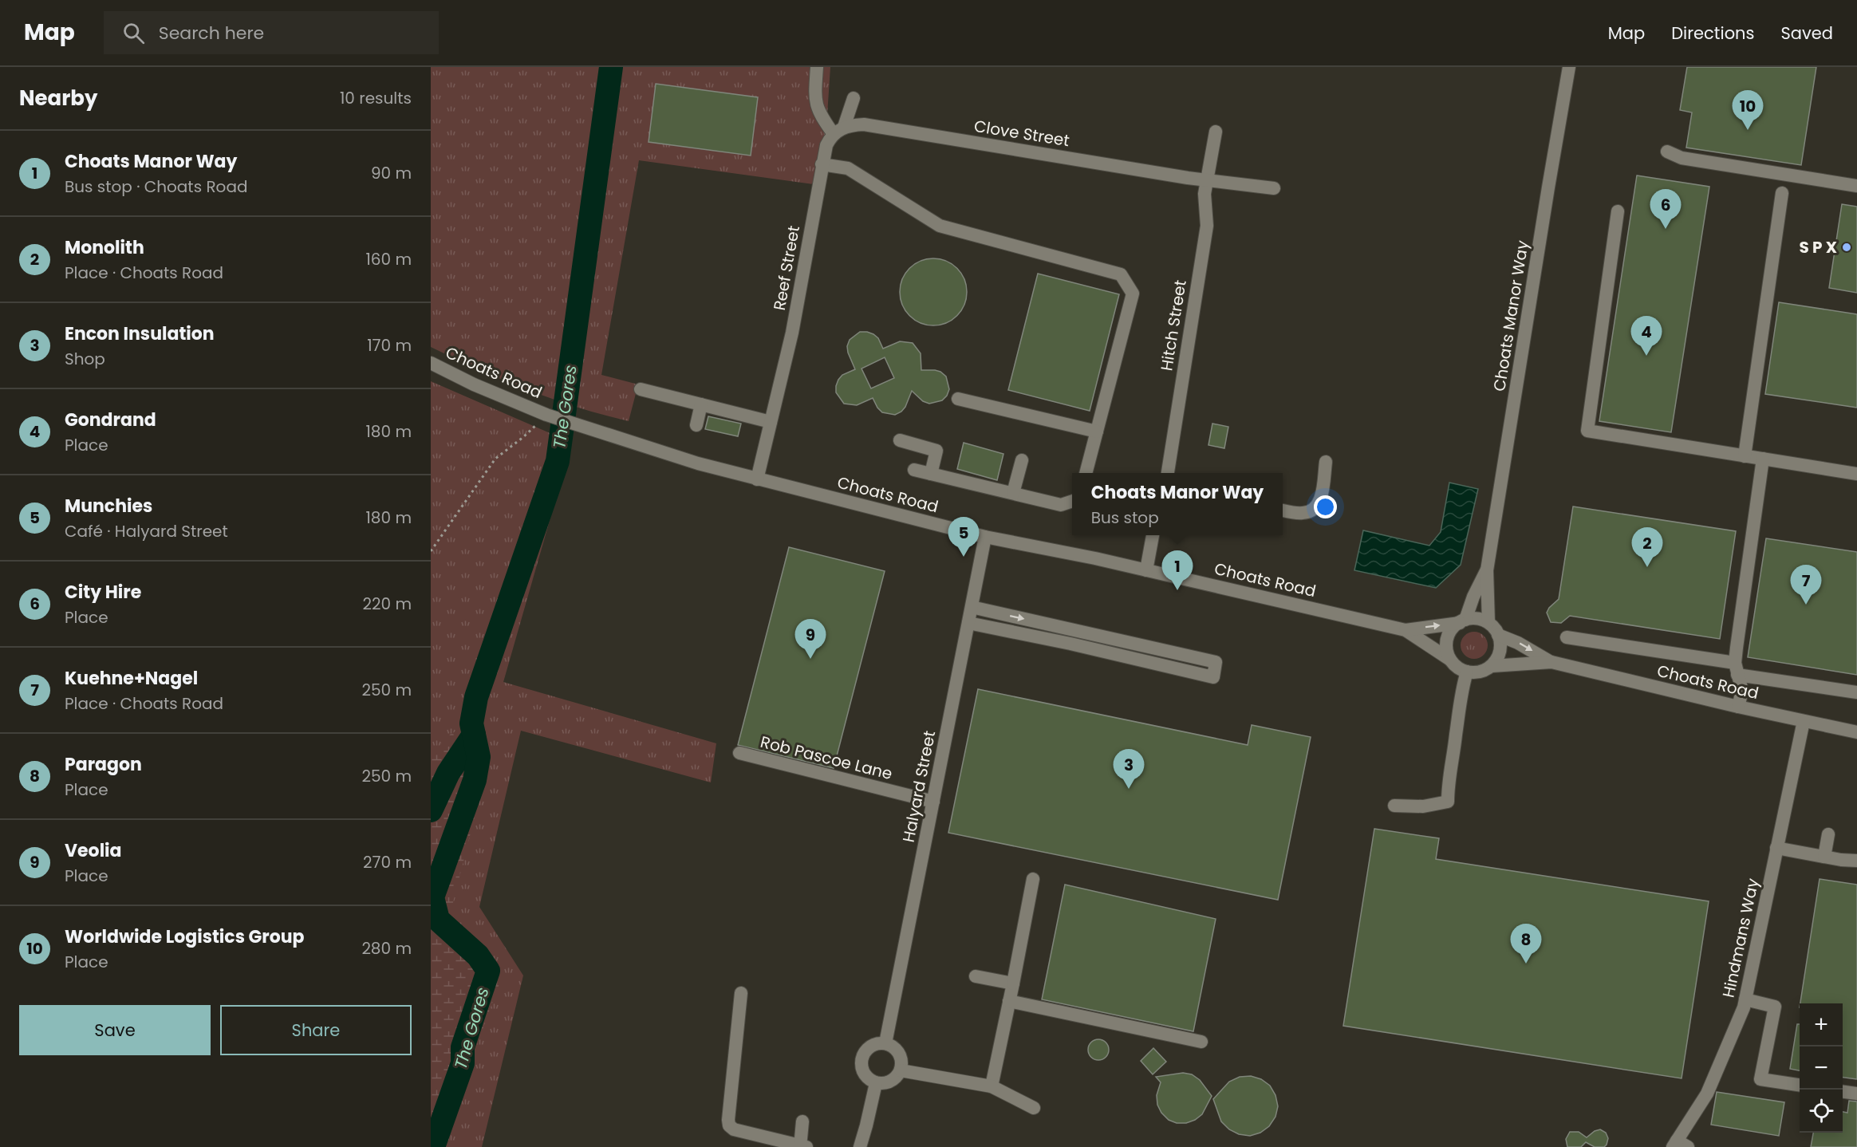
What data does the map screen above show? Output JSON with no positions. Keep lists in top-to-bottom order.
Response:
{
  "streets": {
    "street": [
      "Clove Street",
      "Reef Street",
      "Choats Manor Way",
      "Hitch Street",
      "Choats Road",
      "Rob Pascoe Lane",
      "Halyard Street",
      "Hindmans Way"
    ]
  },
  "crossings": [
    ["Clove Street", "Reef Street"],
    ["Clove Street", "Hitch Street"],
    ["Reef Street", "Choats Road"],
    ["Choats Manor Way", "Choats Road"],
    ["Choats Road", "Halyard Street"],
    ["Choats Road", "Hindmans Way"],
    ["Rob Pascoe Lane", "Halyard Street"]
  ],
  "water": ["The Gores"],
  "places": ["S P X"],
  "page": {
    "header": "Map",
    "search": "Search here",
    "nav": ["Map", "Directions", "Saved"],
    "heading": ["Nearby", "10 results"],
    "pins": [
      "10",
      "6",
      "4",
      "5",
      "2",
      "1",
      "7",
      "9",
      "3",
      "8"
    ],
    "list": [
      {
        "mark": "1",
        "name": "Choats Manor Way",
        "note": "Bus stop · Choats Road",
        "value": "90 m"
      },
      {
        "mark": "2",
        "name": "Monolith",
        "note": "Place · Choats Road",
        "value": "160 m"
      },
      {
        "mark": "3",
        "name": "Encon Insulation",
        "note": "Shop",
        "value": "170 m"
      },
      {
        "mark": "4",
        "name": "Gondrand",
        "note": "Place",
        "value": "180 m"
      },
      {
        "mark": "5",
        "name": "Munchies",
        "note": "Café · Halyard Street",
        "value": "180 m"
      },
      {
        "mark": "6",
        "name": "City Hire",
        "note": "Place",
        "value": "220 m"
      },
      {
        "mark": "7",
        "name": "Kuehne+Nagel",
        "note": "Place · Choats Road",
        "value": "250 m"
      },
      {
        "mark": "8",
        "name": "Paragon",
        "note": "Place",
        "value": "250 m"
      },
      {
        "mark": "9",
        "name": "Veolia",
        "note": "Place",
        "value": "270 m"
      },
      {
        "mark": "10",
        "name": "Worldwide Logistics Group",
        "note": "Place",
        "value": "280 m"
      }
    ],
    "popup": ["Choats Manor Way", "Bus stop"],
    "buttons": ["Save", "Share"],
    "map_buttons": ["+", "−"]
  }
}
